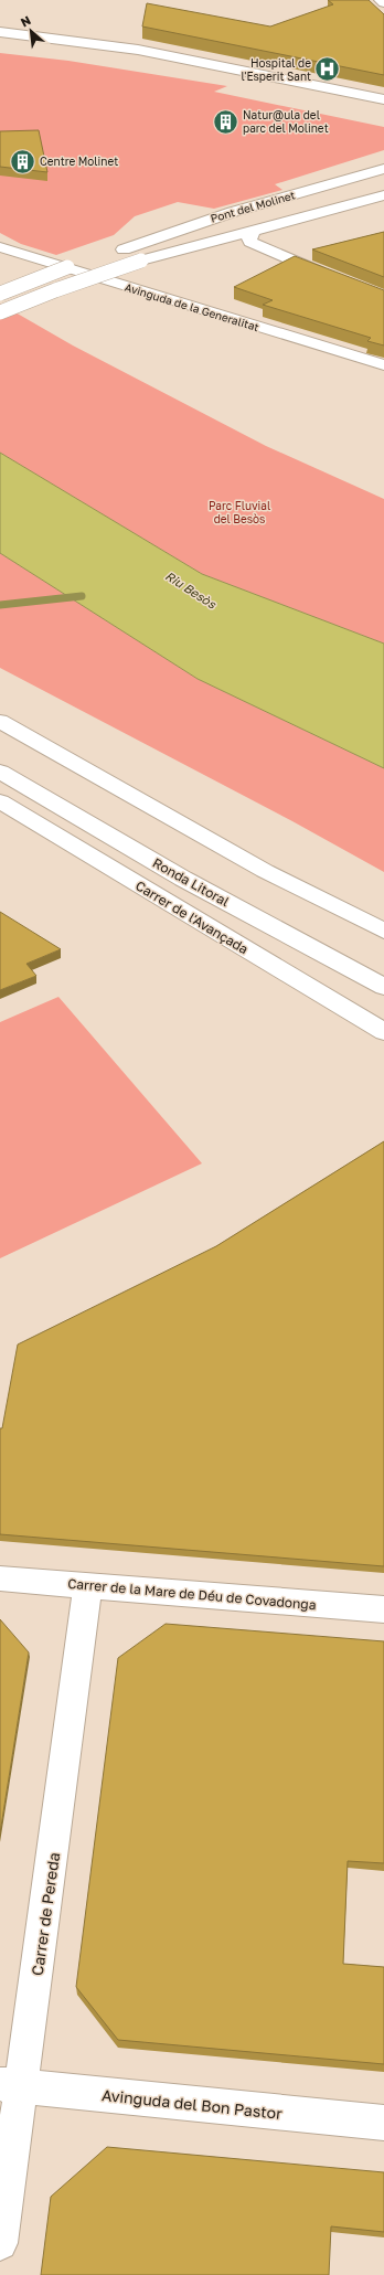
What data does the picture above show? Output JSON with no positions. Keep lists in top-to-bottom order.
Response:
{
  "streets": {
    "main road": [
      "Pont del Molinet",
      "Avinguda de la Generalitat",
      "Ronda Litoral",
      "Carrer de l'Avançada",
      "Carrer de la Mare de Déu de Covadonga",
      "Carrer de Pereda",
      "Avinguda del Bon Pastor"
    ]
  },
  "crossings": [
    ["Carrer de la Mare de Déu de Covadonga", "Carrer de Pereda"],
    ["Carrer de Pereda", "Avinguda del Bon Pastor"]
  ],
  "water": ["Riu Besòs"],
  "parks": ["Parc Fluvial del Besòs"],
  "places": {
    "hospital": ["Hospital de l'Esperit Sant"],
    "building": ["Natur@ula del parc del Molinet", "Centre Molinet"]
  },
  "north": "top left"
}
